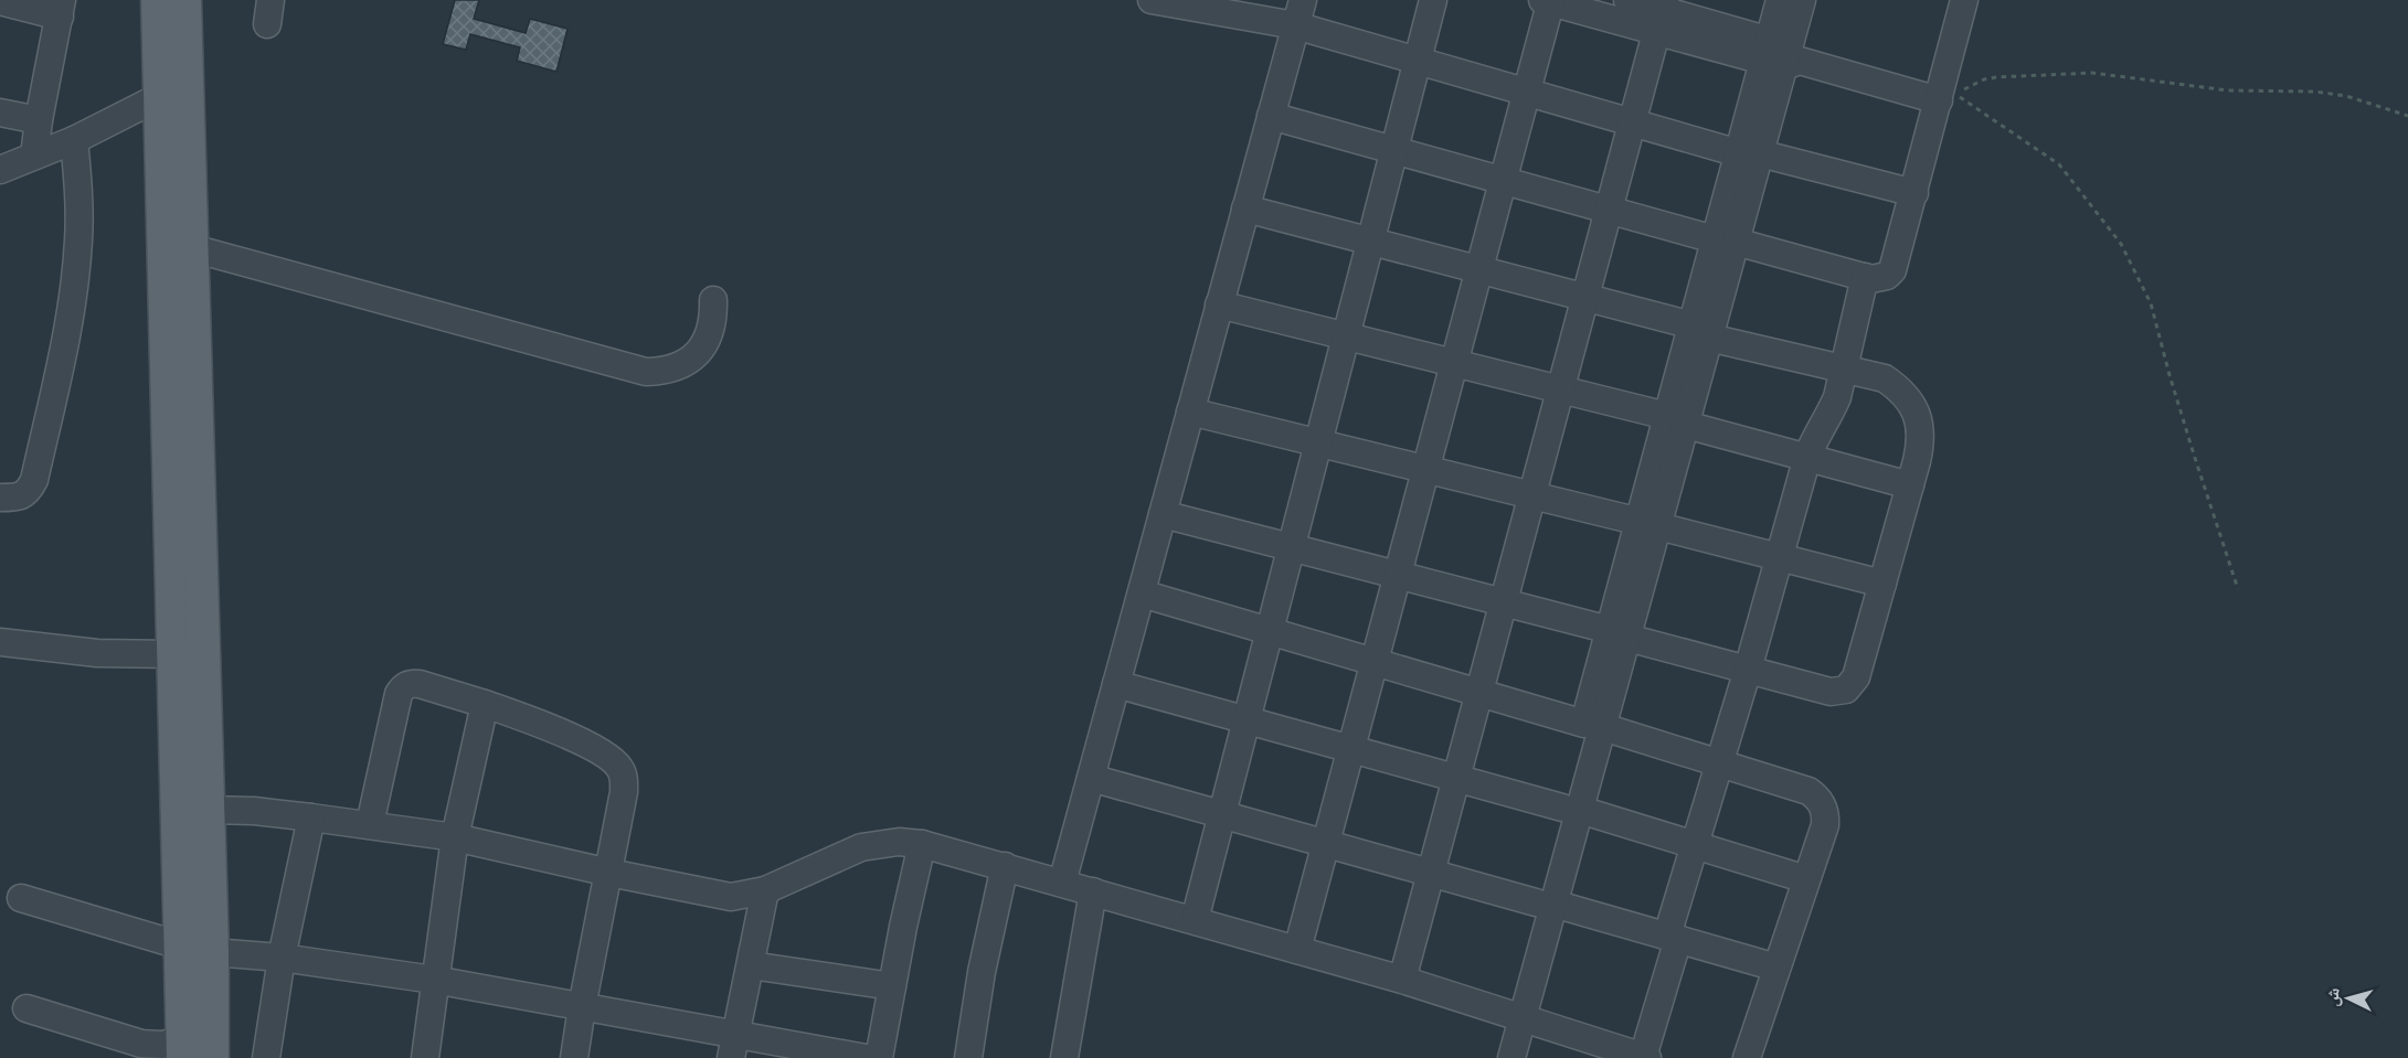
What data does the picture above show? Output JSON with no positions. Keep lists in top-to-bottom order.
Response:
{
  "north": "left"
}
